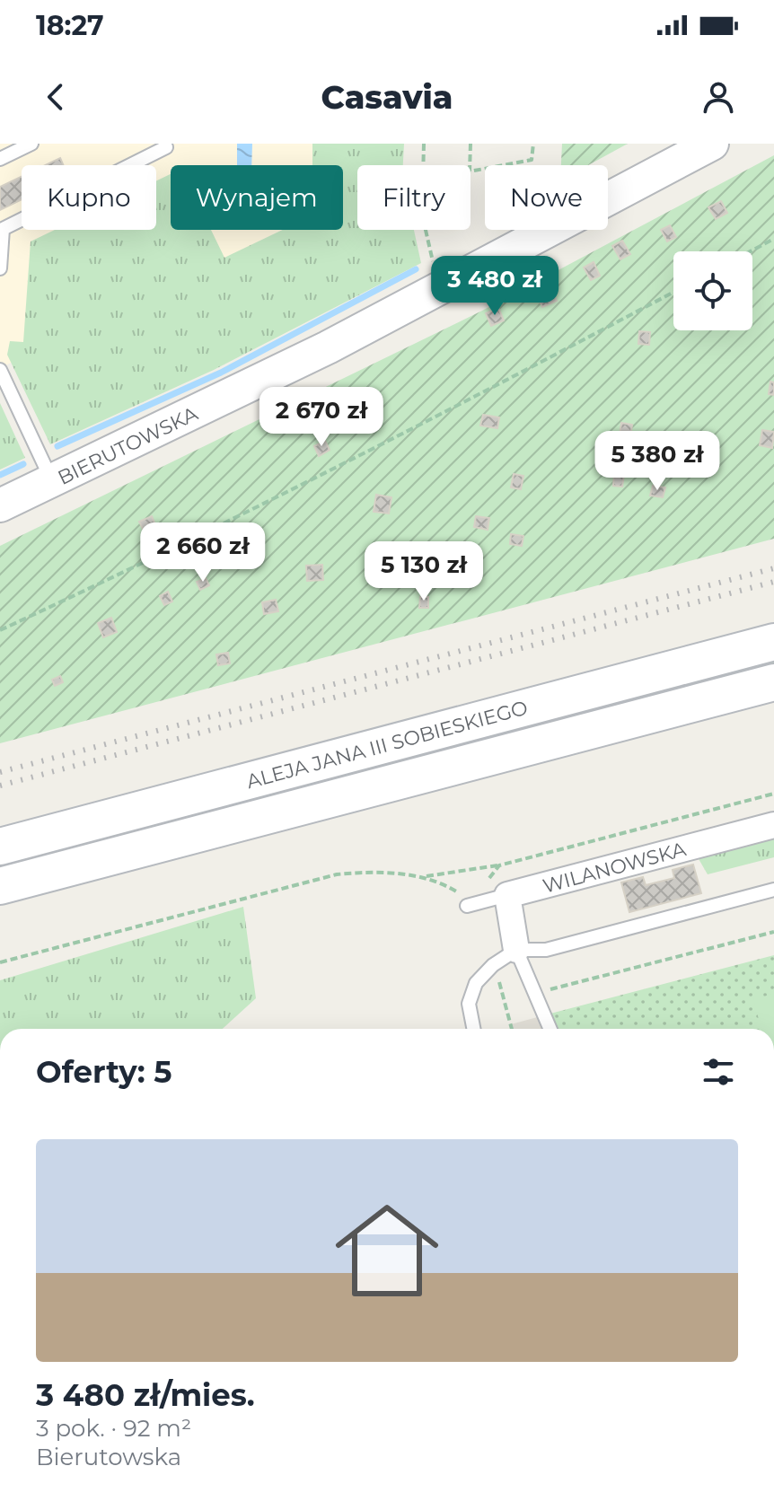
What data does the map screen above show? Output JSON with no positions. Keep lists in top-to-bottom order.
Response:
{
  "streets": {
    "main road": ["ALEJA JANA III SOBIESKIEGO"],
    "street": ["BIERUTOWSKA", "WILANOWSKA"]
  },
  "page": {
    "status": "18:27",
    "header": "Casavia",
    "chip": [
      "Kupno",
      "Wynajem",
      "Filtry",
      "Nowe"
    ],
    "price": [
      "3 480 zł",
      "2 670 zł",
      "5 380 zł",
      "2 660 zł",
      "5 130 zł"
    ],
    "heading": "Oferty: 5",
    "list": [
      {
        "name": "3 480 zł/mies.",
        "note": "3 pok. · 92 m² · Bierutowska"
      }
    ]
  }
}
